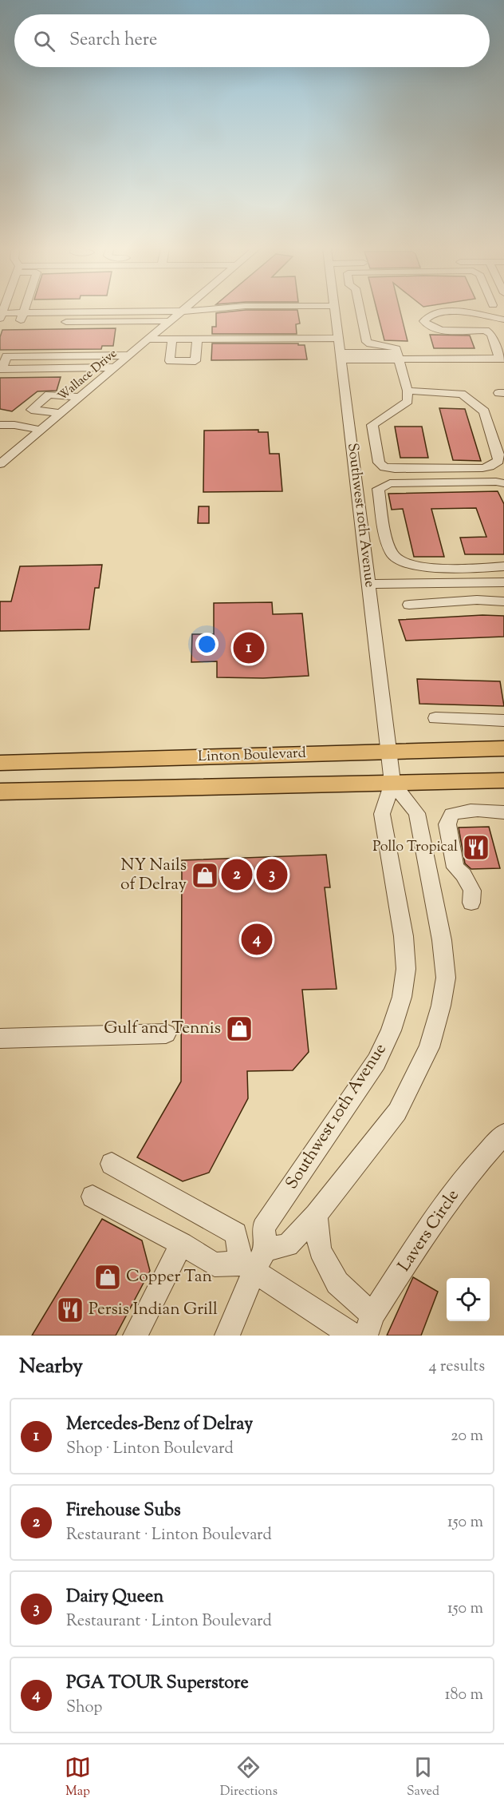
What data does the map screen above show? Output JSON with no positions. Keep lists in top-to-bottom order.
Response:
{
  "streets": {
    "main road": ["Linton Boulevard"],
    "street": ["Wallace Drive", "Southwest 10th Avenue", "Lavers Circle"]
  },
  "crossings": [
    ["Southwest 10th Avenue", "Linton Boulevard"]
  ],
  "places": {
    "restaurant": ["Pollo Tropical", "Persis Indian Grill"],
    "shop": ["NY Nails of Delray", "Gulf and Tennis", "Copper Tan"]
  },
  "page": {
    "search": "Search here",
    "pins": [
      "1",
      "2",
      "3",
      "4"
    ],
    "heading": ["Nearby", "4 results"],
    "list": [
      {
        "mark": "1",
        "name": "Mercedes-Benz of Delray",
        "note": "Shop · Linton Boulevard",
        "value": "20 m"
      },
      {
        "mark": "2",
        "name": "Firehouse Subs",
        "note": "Restaurant · Linton Boulevard",
        "value": "150 m"
      },
      {
        "mark": "3",
        "name": "Dairy Queen",
        "note": "Restaurant · Linton Boulevard",
        "value": "150 m"
      },
      {
        "mark": "4",
        "name": "PGA TOUR Superstore",
        "note": "Shop",
        "value": "180 m"
      }
    ],
    "nav": ["Map", "Directions", "Saved"]
  }
}
